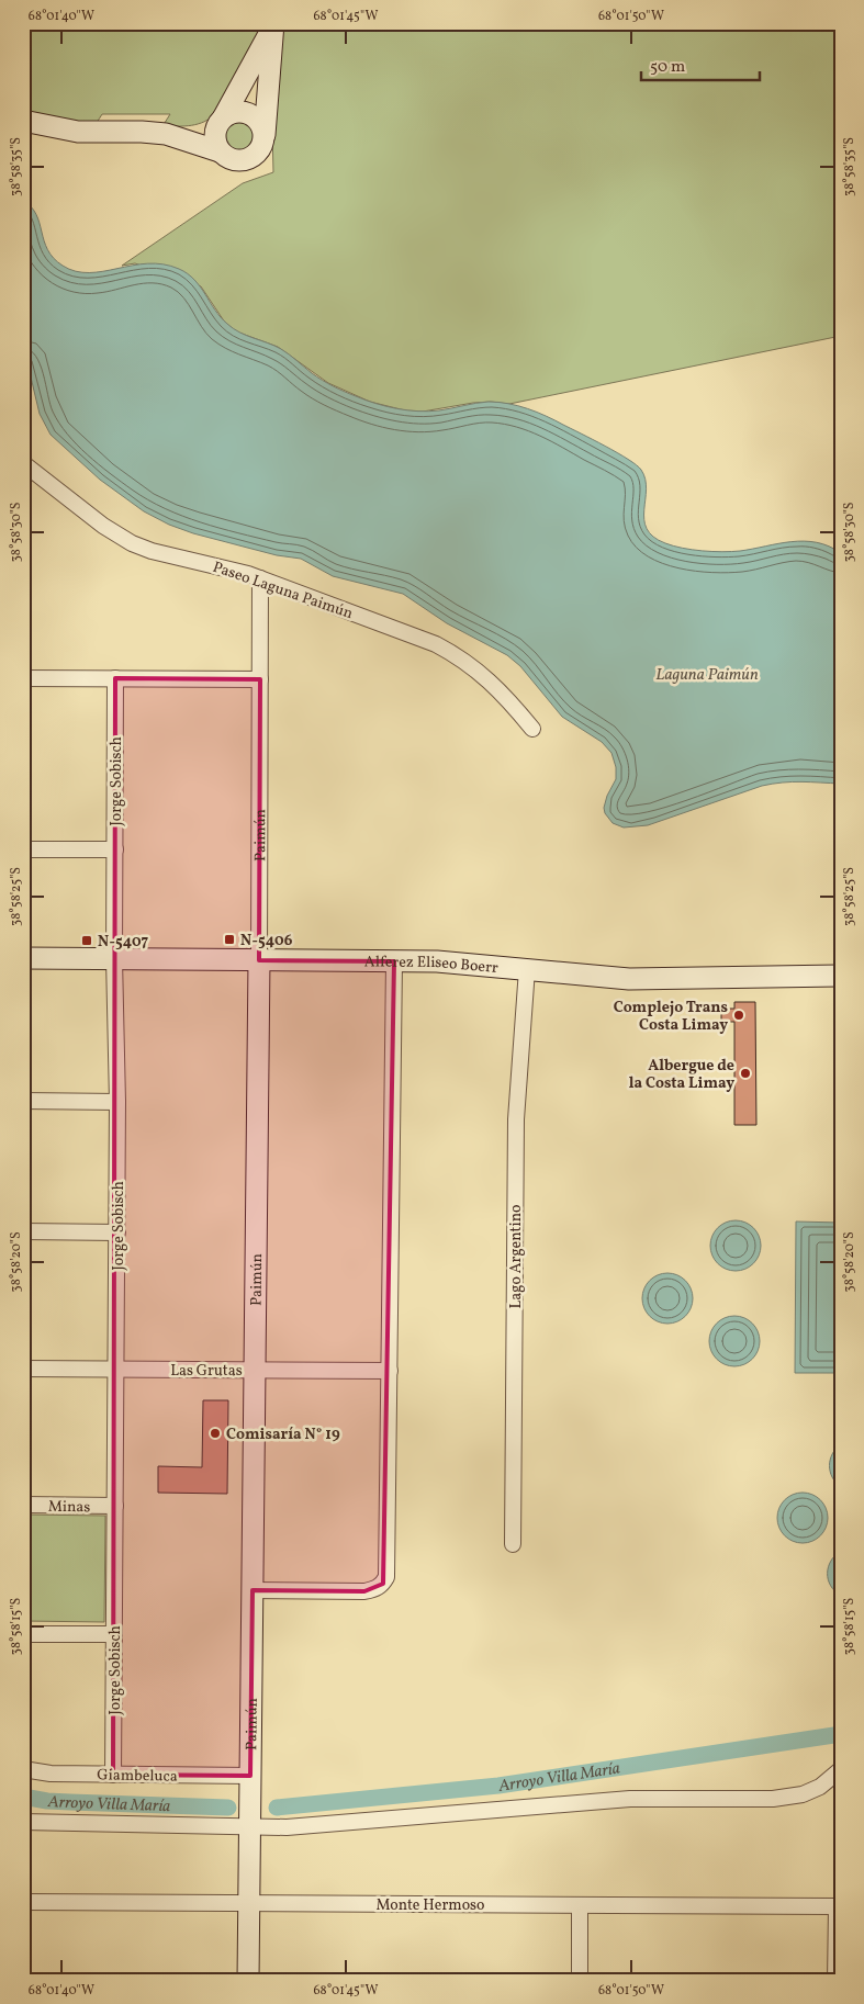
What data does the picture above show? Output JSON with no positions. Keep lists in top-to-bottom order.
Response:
{
  "streets": {
    "street": [
      "Paseo Laguna Paimún",
      "Jorge Sobisch",
      "Paimún",
      "Alferez Eliseo Boerr",
      "Lago Argentino",
      "Las Grutas",
      "Minas",
      "Giambeluca",
      "Monte Hermoso"
    ]
  },
  "crossings": [
    ["Paseo Laguna Paimún", "Paimún"],
    ["Jorge Sobisch", "Alferez Eliseo Boerr"],
    ["Jorge Sobisch", "Las Grutas"],
    ["Jorge Sobisch", "Minas"],
    ["Jorge Sobisch", "Giambeluca"],
    ["Paimún", "Alferez Eliseo Boerr"],
    ["Paimún", "Las Grutas"],
    ["Paimún", "Giambeluca"],
    ["Paimún", "Monte Hermoso"],
    ["Alferez Eliseo Boerr", "Lago Argentino"]
  ],
  "water": ["Laguna Paimún", "Arroyo Villa María"],
  "places": {
    "transit": ["N-5406", "N-5407"],
    "other": ["Complejo Trans Costa Limay", "Albergue de la Costa Limay", "Comisaría N° 19"]
  },
  "scale_bar": "50 m",
  "coordinates": [
    "68°01'40\"W",
    "68°01'45\"W",
    "68°01'50\"W",
    "38°58'35\"S",
    "38°58'30\"S",
    "38°58'25\"S",
    "38°58'20\"S",
    "38°58'15\"S"
  ]
}
